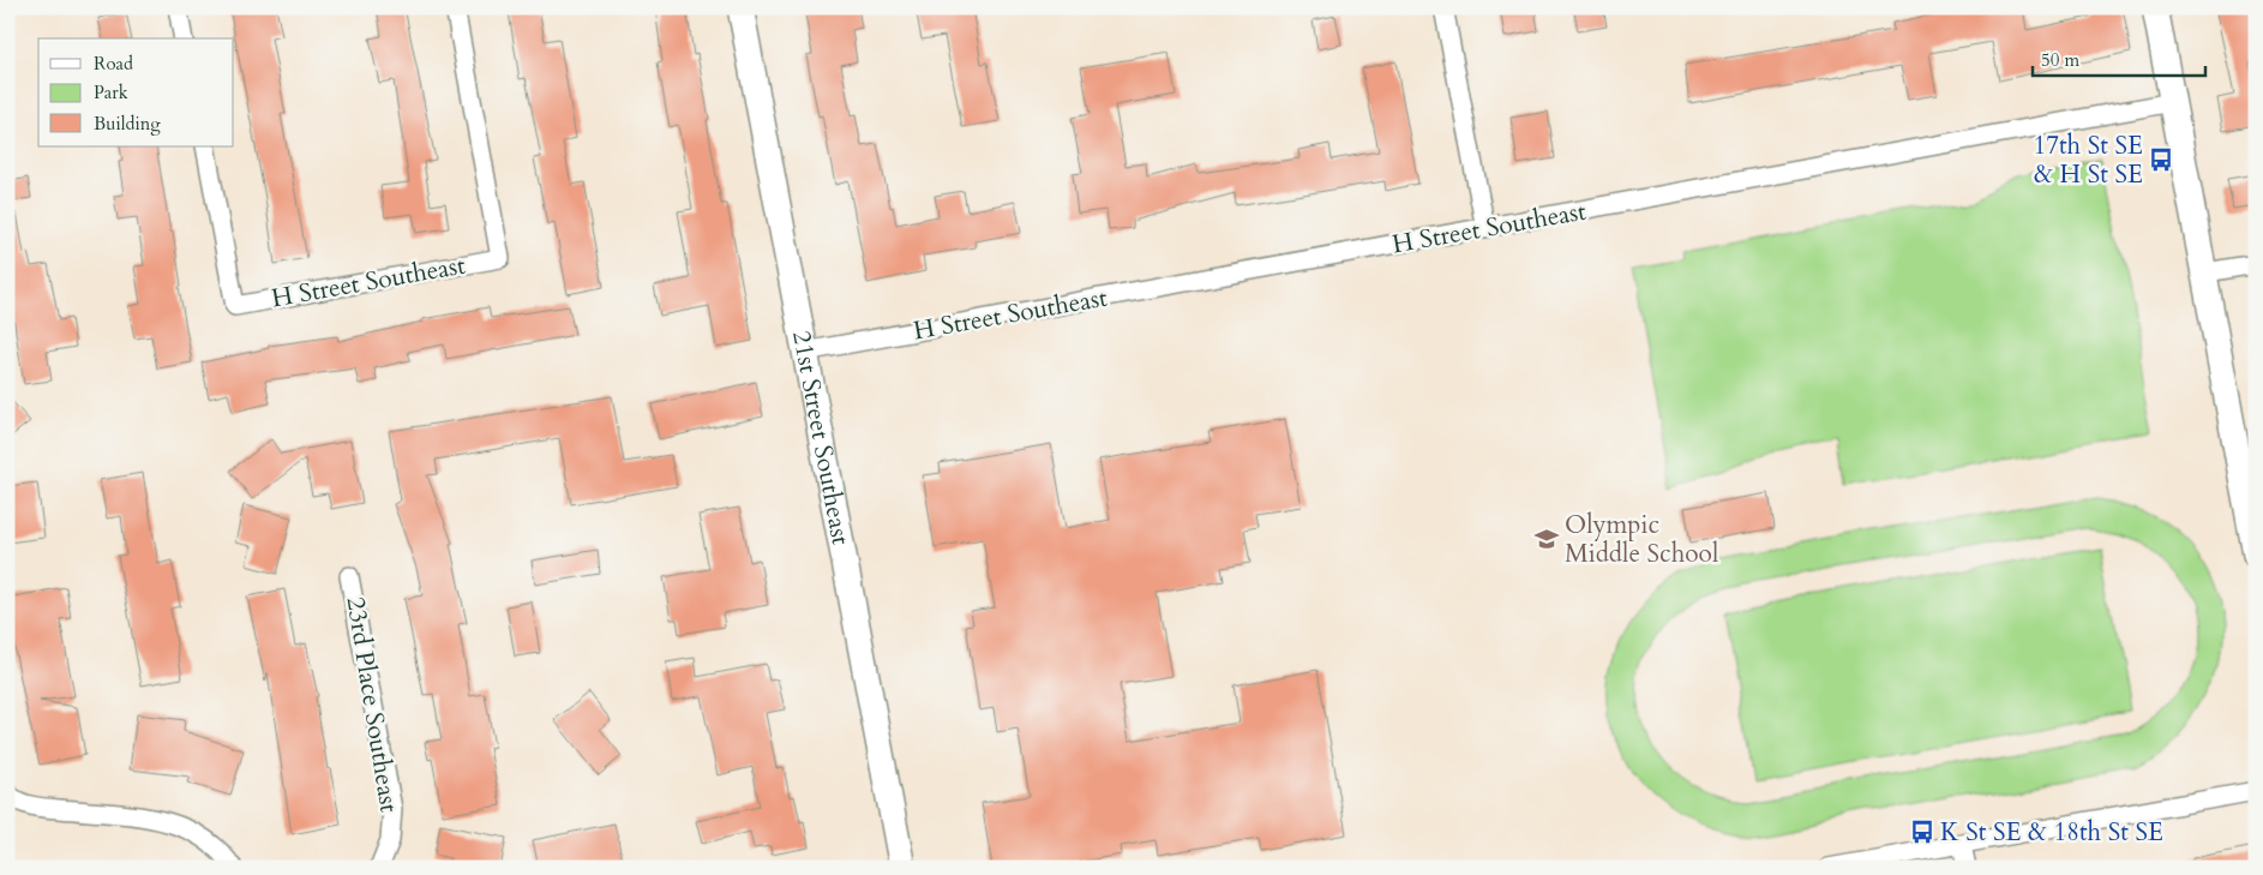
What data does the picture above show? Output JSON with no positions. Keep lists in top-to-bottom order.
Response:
{
  "streets": {
    "street": ["H Street Southeast", "21st Street Southeast", "23rd Place Southeast"]
  },
  "crossings": [
    ["H Street Southeast", "21st Street Southeast"]
  ],
  "places": {
    "bus stop": ["17th St SE & H St SE", "K St SE & 18th St SE"],
    "school or university": ["Olympic Middle School"]
  },
  "legend": ["Road", "Park", "Building"],
  "scale_bar": "50 m"
}
